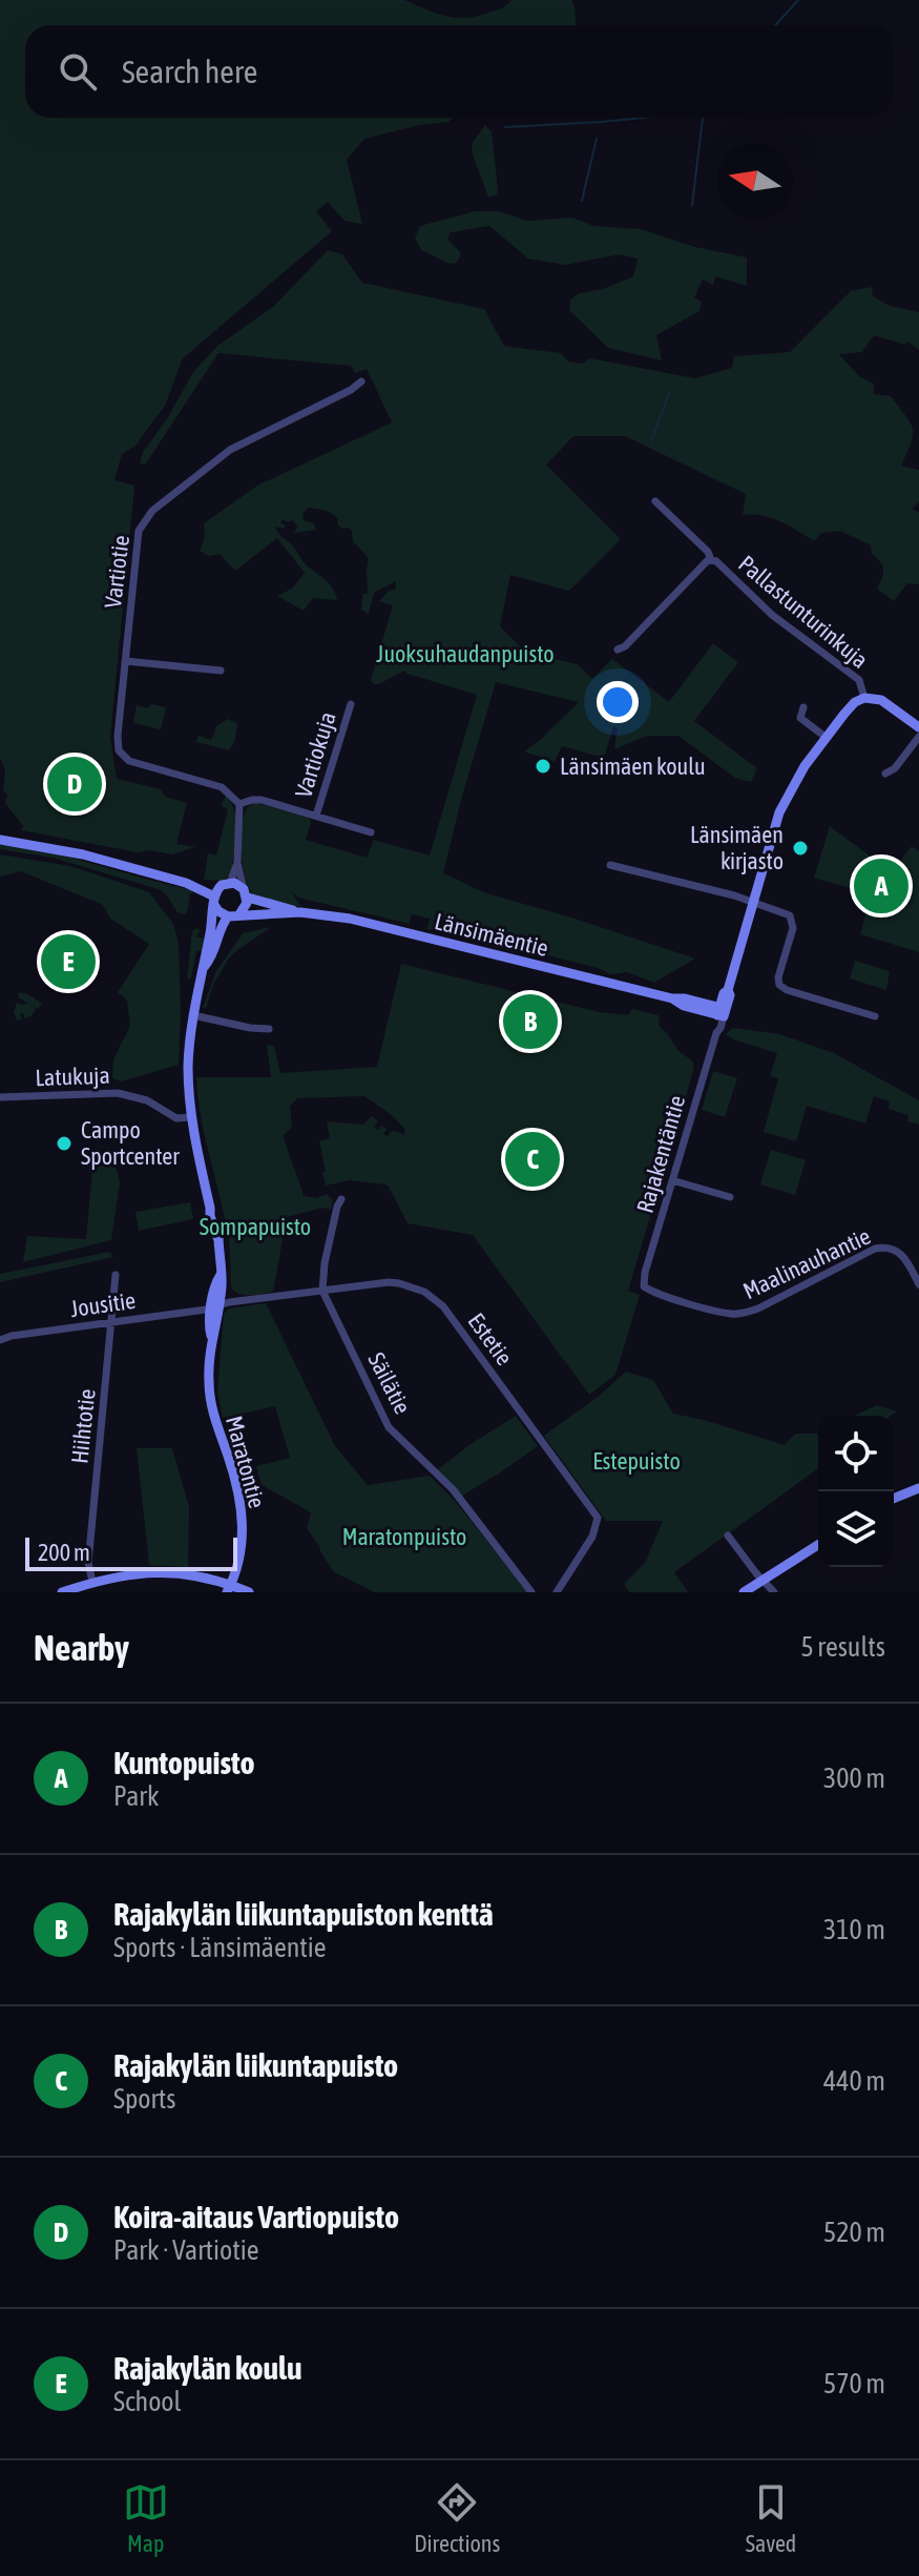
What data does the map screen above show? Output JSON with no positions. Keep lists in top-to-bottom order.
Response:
{
  "streets": {
    "main road": ["Länsimäentie", "Maratontie"],
    "street": [
      "Vartiotie",
      "Pallastunturinkuja",
      "Vartiokuja",
      "Latukuja",
      "Rajakentäntie",
      "Maalinauhantie",
      "Jousitie",
      "Estetie",
      "Säilätie",
      "Hiihtotie"
    ]
  },
  "crossings": [
    ["Länsimäentie", "Rajakentäntie"],
    ["Länsimäentie", "Maratontie"],
    ["Latukuja", "Maratontie"],
    ["Rajakentäntie", "Maalinauhantie"],
    ["Jousitie", "Estetie"],
    ["Jousitie", "Hiihtotie"],
    ["Jousitie", "Maratontie"],
    ["Estetie", "Säilätie"],
    ["Estetie", "Maratontie"]
  ],
  "parks": [
    "Juoksuhaudanpuisto",
    "Sompapuisto",
    "Estepuisto",
    "Maratonpuisto"
  ],
  "places": ["Länsimäen koulu", "Länsimäen kirjasto", "Campo Sportcenter"],
  "scale_bar": "200 m",
  "north": "left",
  "page": {
    "search": "Search here",
    "pins": [
      "D",
      "A",
      "E",
      "B",
      "C"
    ],
    "scale": "200 m",
    "heading": ["Nearby", "5 results"],
    "list": [
      {
        "mark": "A",
        "name": "Kuntopuisto",
        "note": "Park",
        "value": "300 m"
      },
      {
        "mark": "B",
        "name": "Rajakylän liikuntapuiston kenttä",
        "note": "Sports · Länsimäentie",
        "value": "310 m"
      },
      {
        "mark": "C",
        "name": "Rajakylän liikuntapuisto",
        "note": "Sports",
        "value": "440 m"
      },
      {
        "mark": "D",
        "name": "Koira-aitaus Vartiopuisto",
        "note": "Park · Vartiotie",
        "value": "520 m"
      },
      {
        "mark": "E",
        "name": "Rajakylän koulu",
        "note": "School",
        "value": "570 m"
      }
    ],
    "nav": ["Map", "Directions", "Saved"]
  }
}
